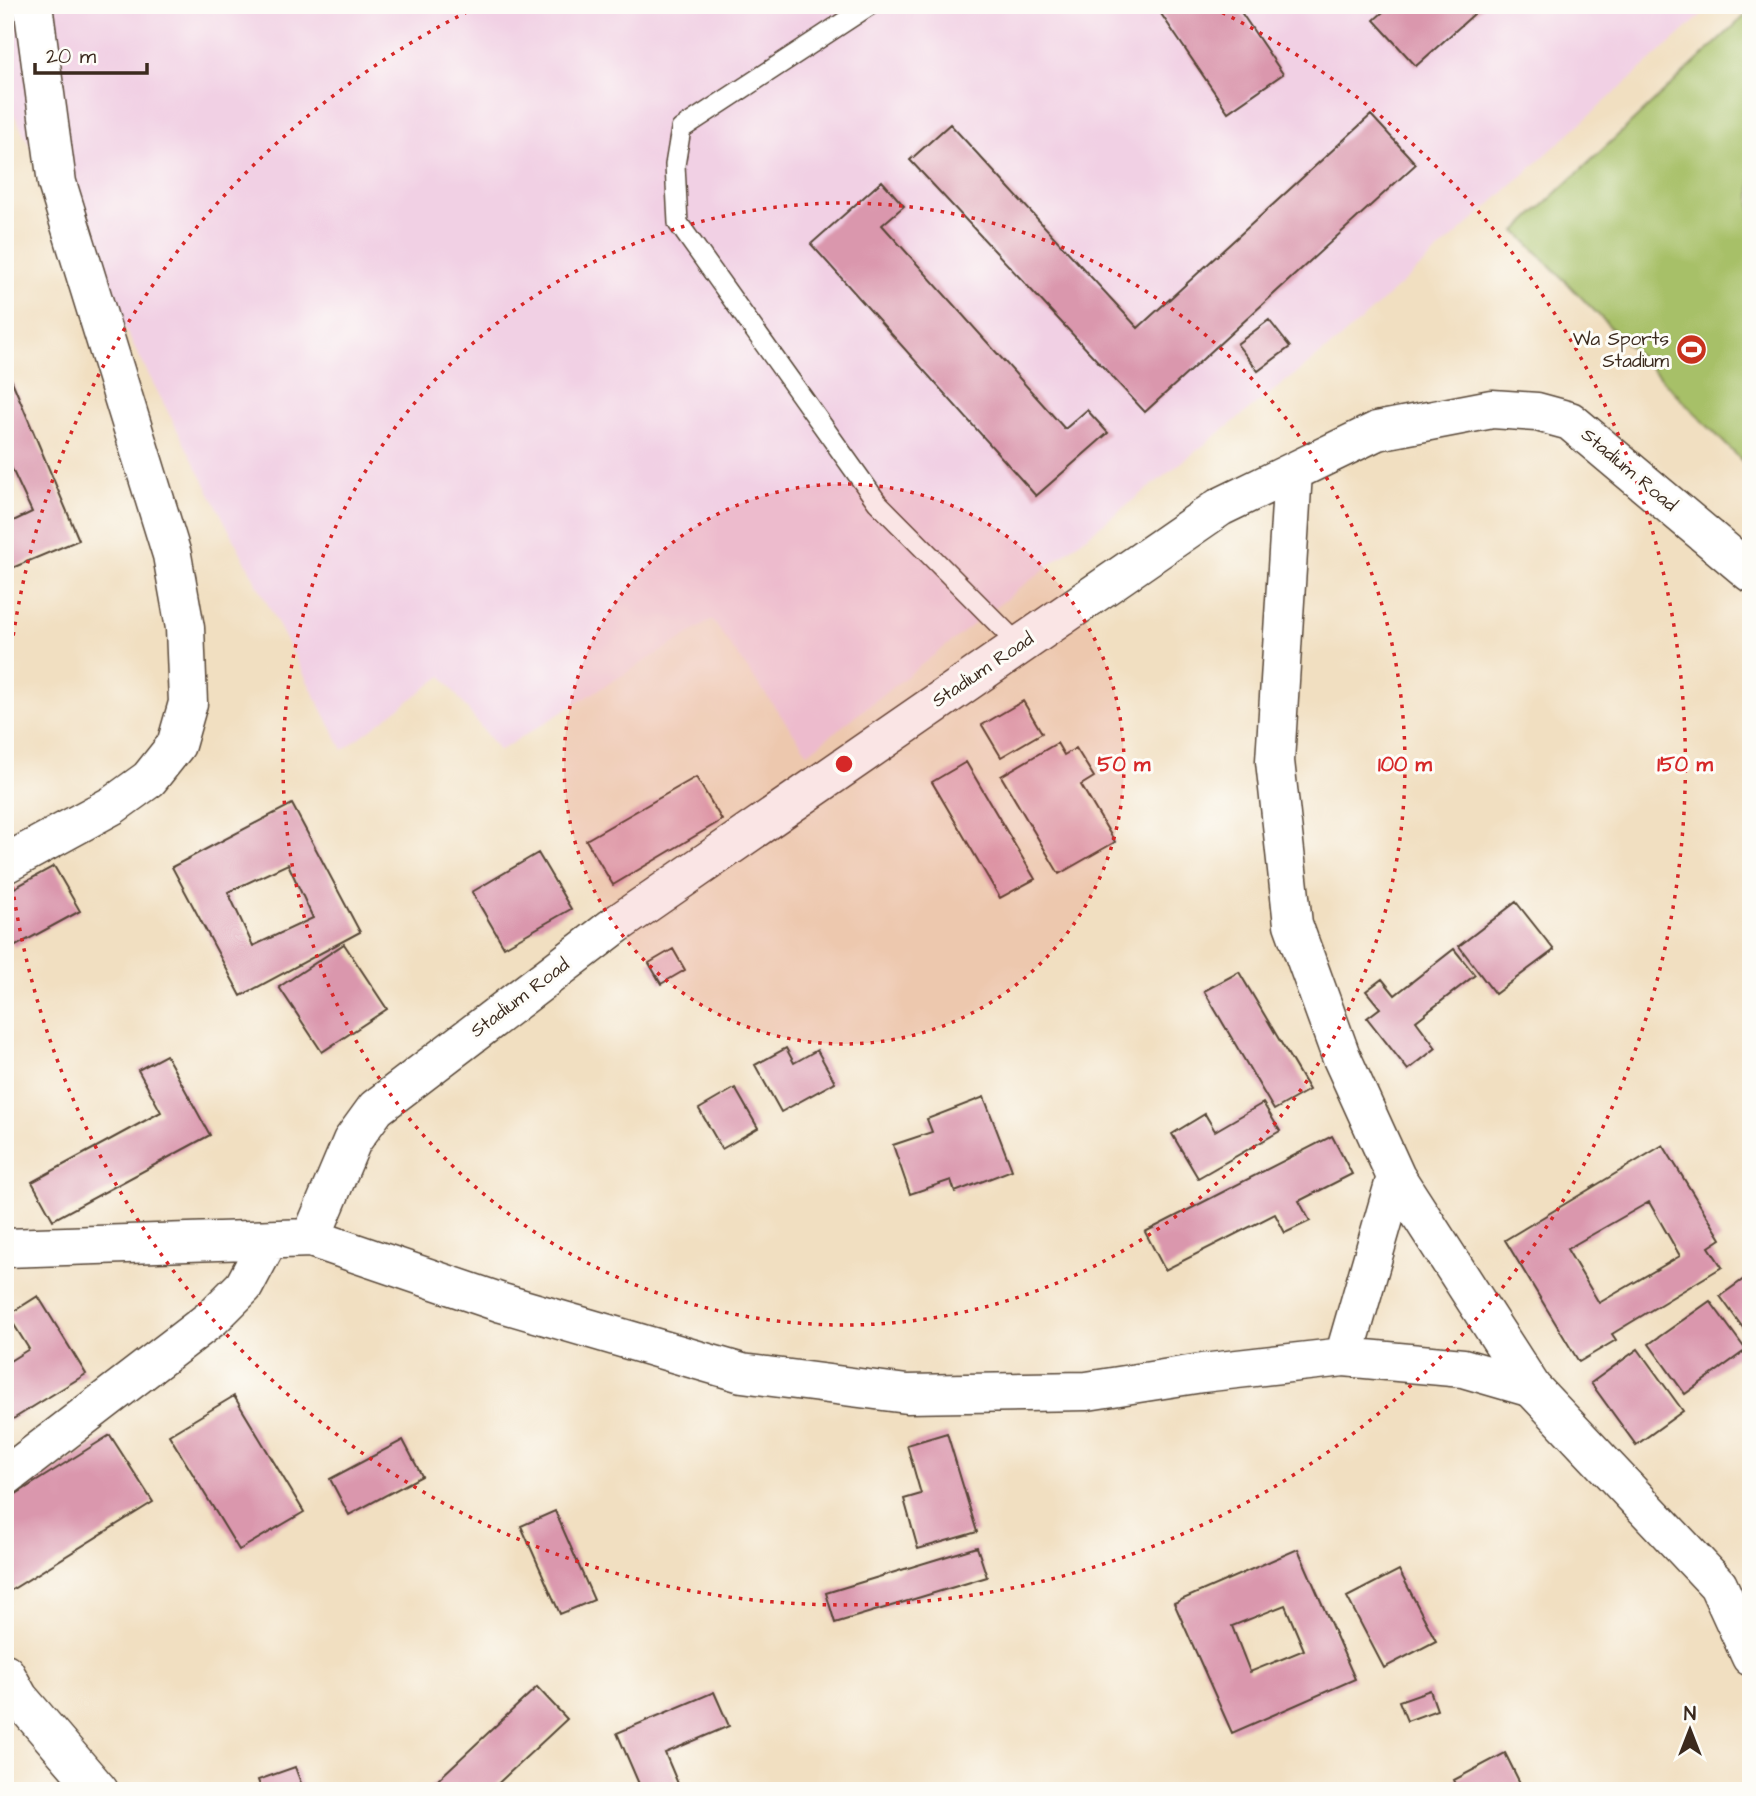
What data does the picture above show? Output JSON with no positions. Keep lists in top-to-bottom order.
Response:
{
  "streets": {
    "street": ["Stadium Road"]
  },
  "places": {
    "sports": ["Wa Sports Stadium"]
  },
  "scale_bar": "20 m",
  "north": "top",
  "rings": ["50 m", "100 m", "150 m"]
}
